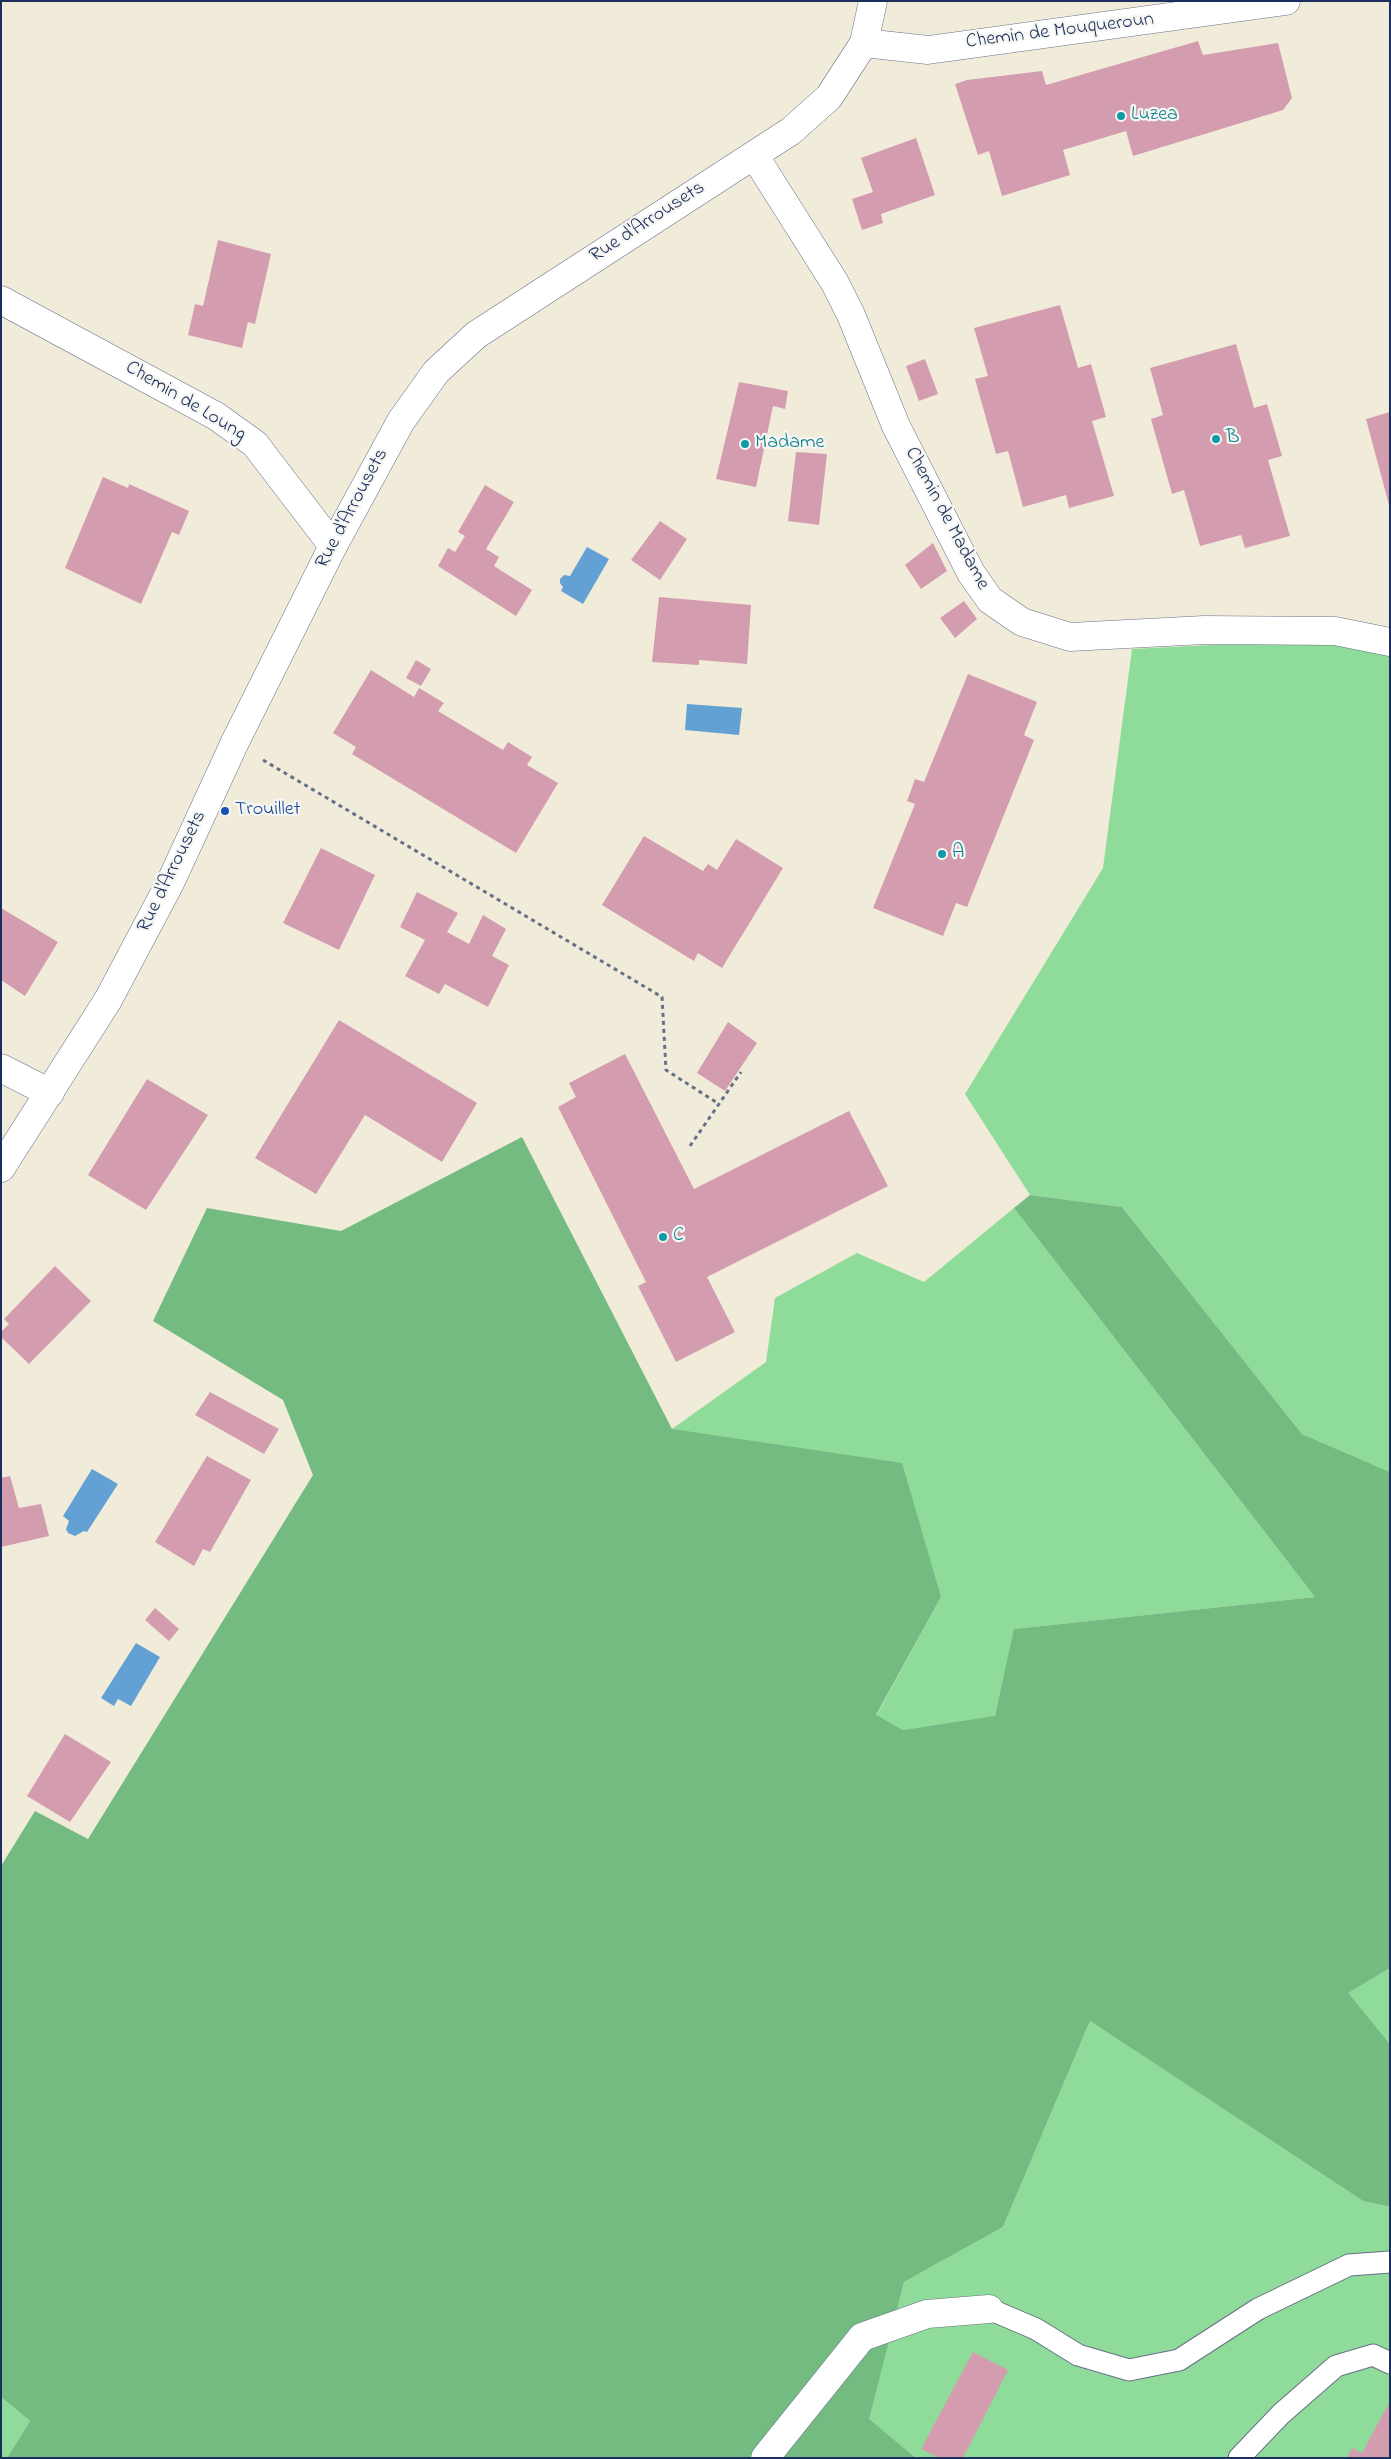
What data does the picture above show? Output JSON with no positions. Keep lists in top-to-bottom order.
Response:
{
  "streets": {
    "street": [
      "Chemin de Mouqueroun",
      "Rue d'Arrousets",
      "Chemin de Loung",
      "Chemin de Madame"
    ]
  },
  "crossings": [
    ["Chemin de Mouqueroun", "Rue d'Arrousets"],
    ["Rue d'Arrousets", "Chemin de Loung"],
    ["Rue d'Arrousets", "Chemin de Madame"]
  ],
  "places": [
    "Luzea",
    "B",
    "Madame",
    "Trouillet",
    "A",
    "C"
  ]
}
